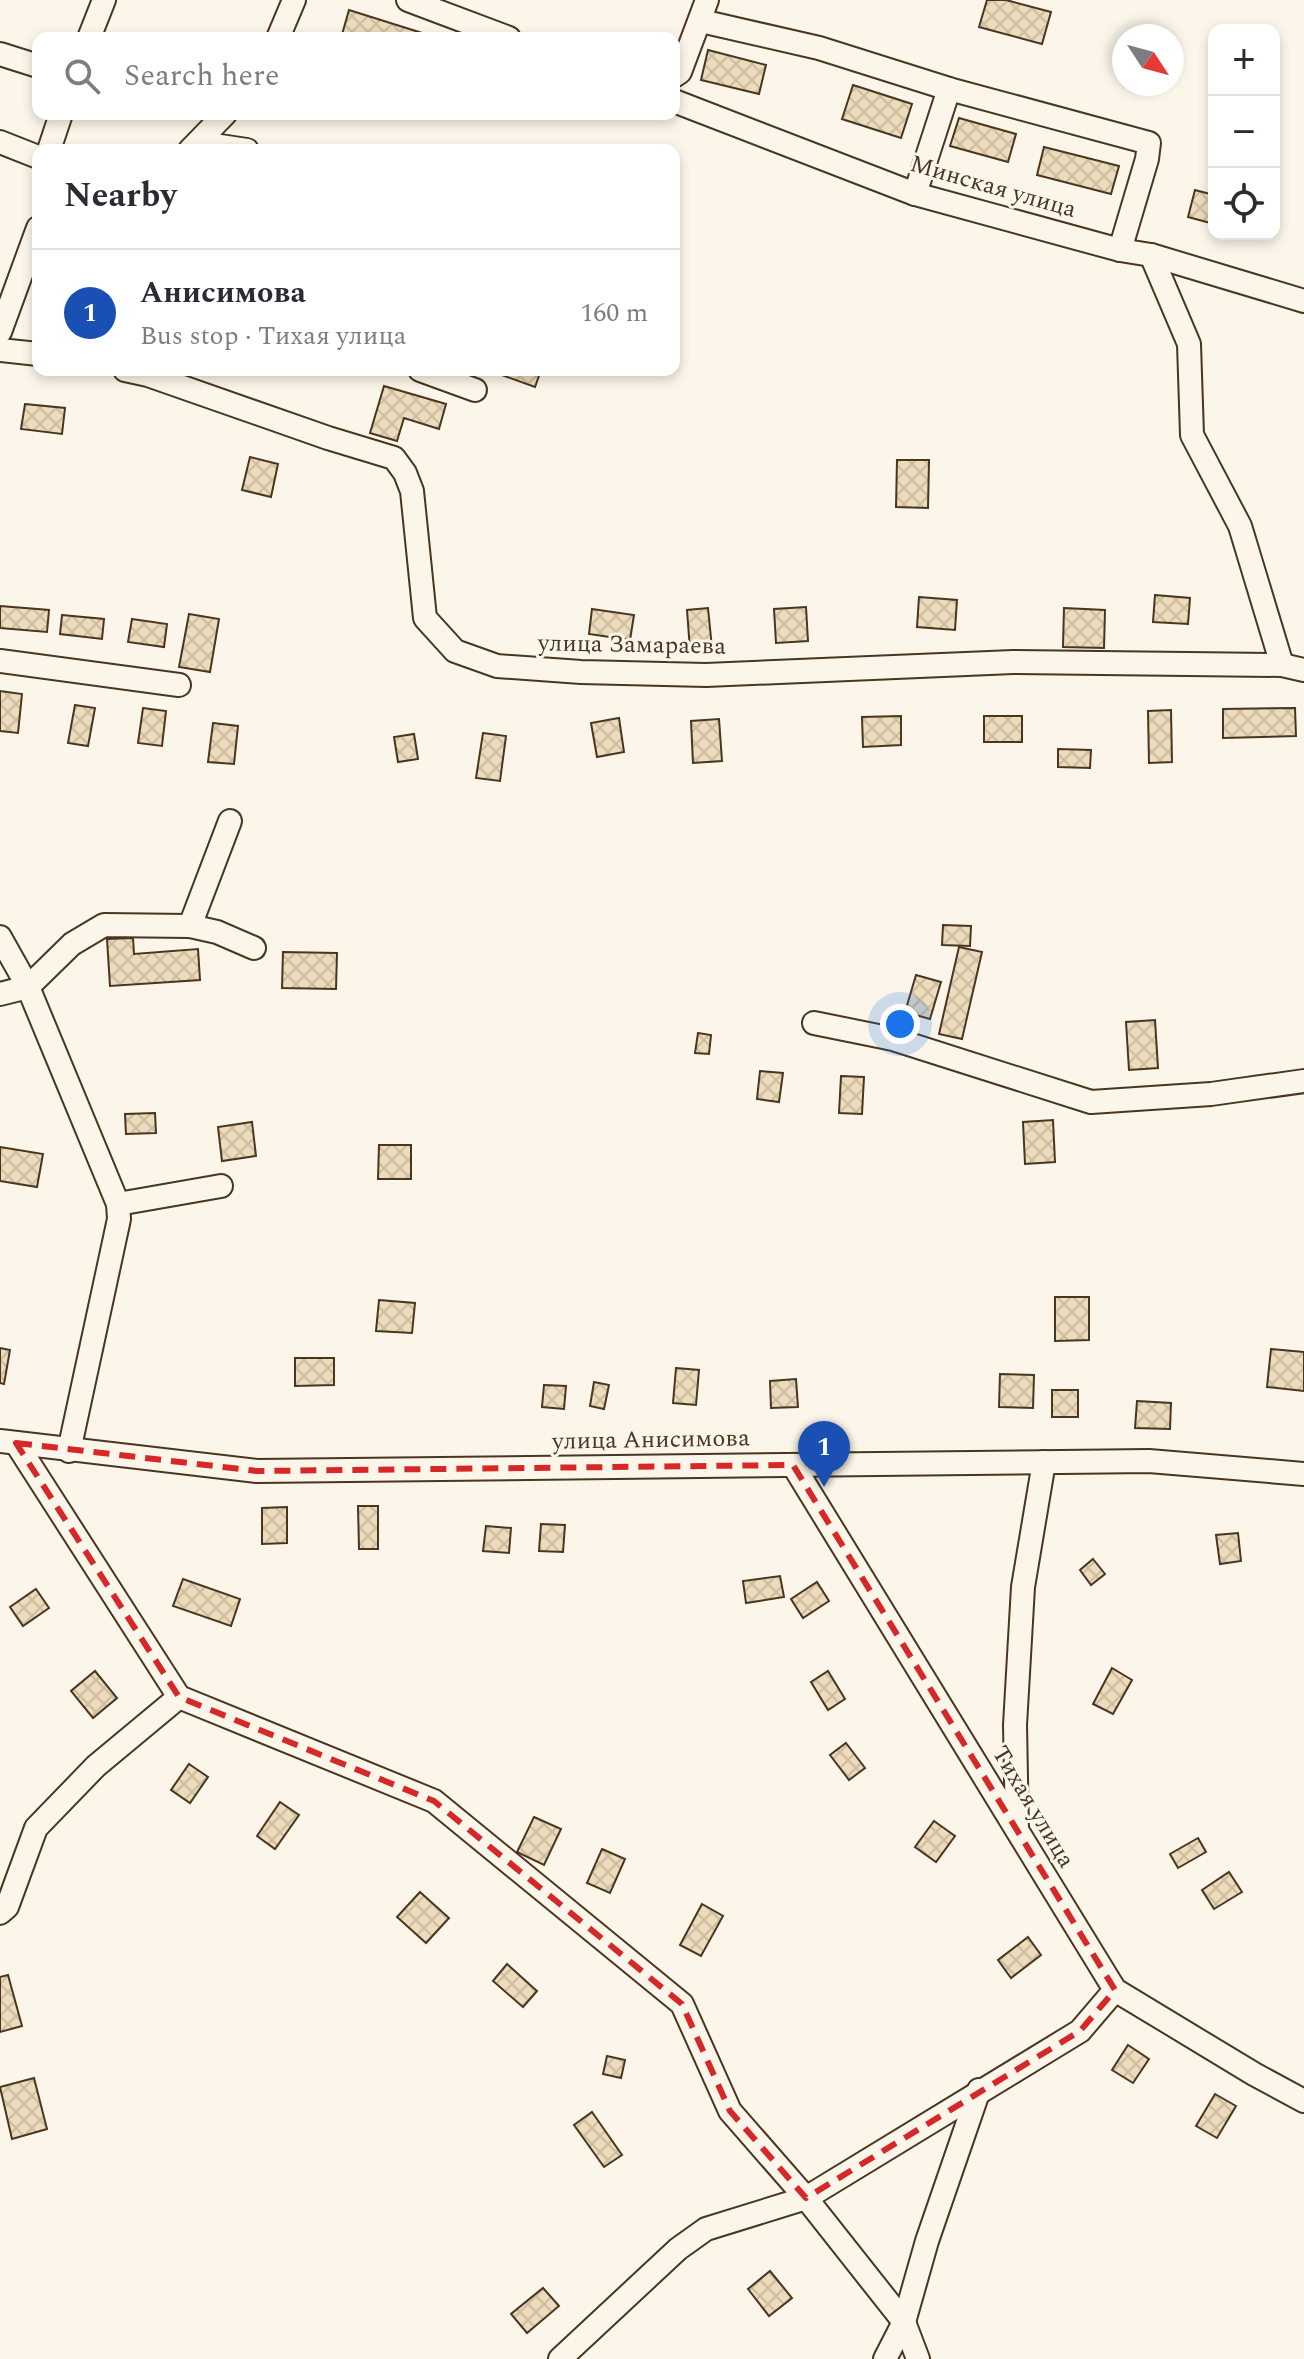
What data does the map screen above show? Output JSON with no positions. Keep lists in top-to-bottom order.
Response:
{
  "streets": {
    "street": [
      "Минская улица",
      "улица Замараева",
      "улица Анисимова",
      "Тихая улица"
    ]
  },
  "crossings": [
    ["улица Анисимова", "Тихая улица"]
  ],
  "north": "bottom right",
  "page": {
    "map_buttons": ["+", "−"],
    "search": "Search here",
    "heading": "Nearby",
    "list": [
      {
        "mark": "1",
        "name": "Анисимова",
        "note": "Bus stop · Тихая улица",
        "value": "160 m"
      }
    ],
    "pins": "1"
  }
}
